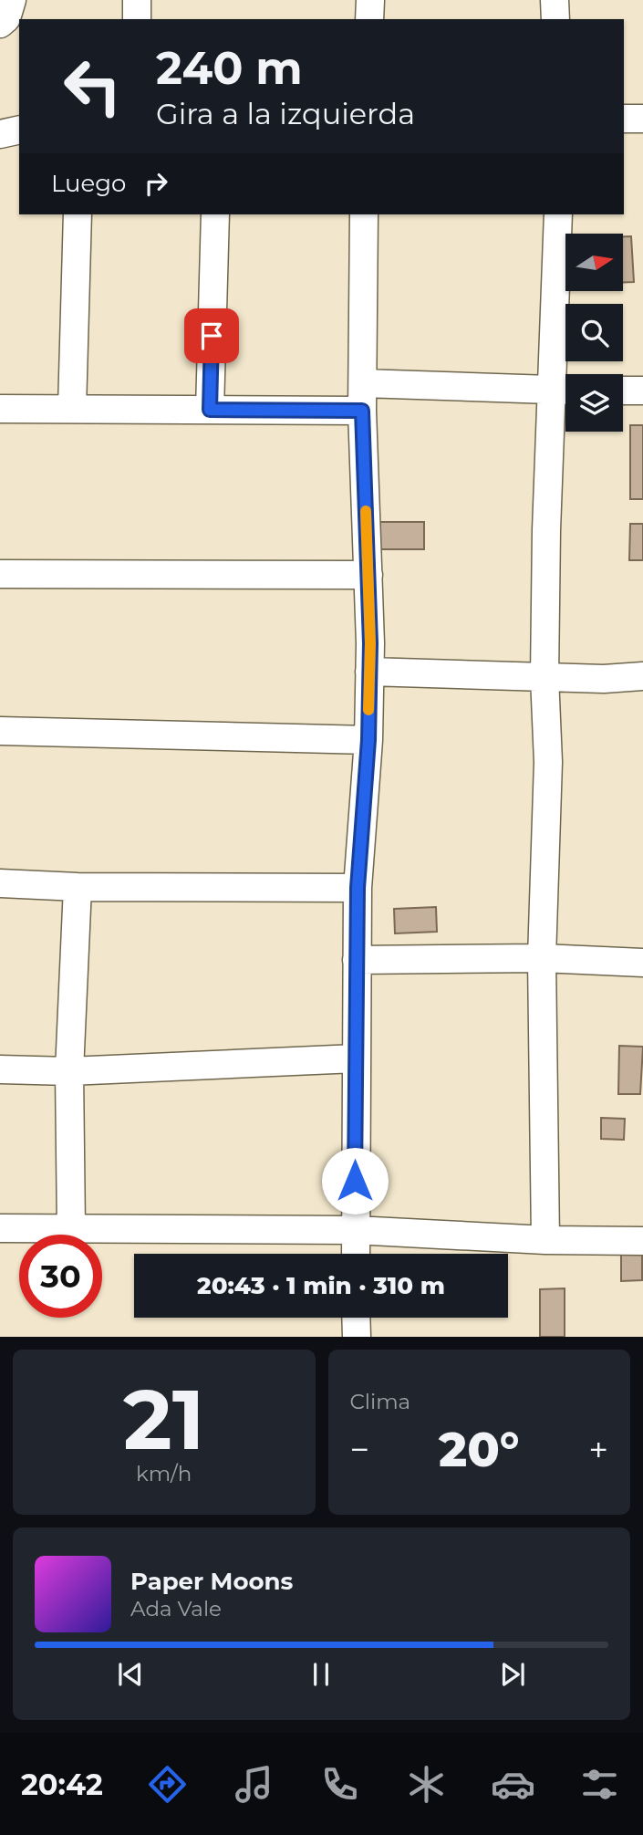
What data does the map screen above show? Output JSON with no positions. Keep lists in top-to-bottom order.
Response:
{
  "north": "right",
  "page": {
    "turn": ["240 m", "Gira a la izquierda"],
    "then": "Luego",
    "limit": "30",
    "trip": "20:43 · 1 min · 310 m",
    "tile": [
      ["21", "km/h"],
      "Clima"
    ],
    "heat": ["−", "20°", "+"],
    "song": ["Paper Moons", "Ada Vale"],
    "tabs": "20:42"
  }
}
